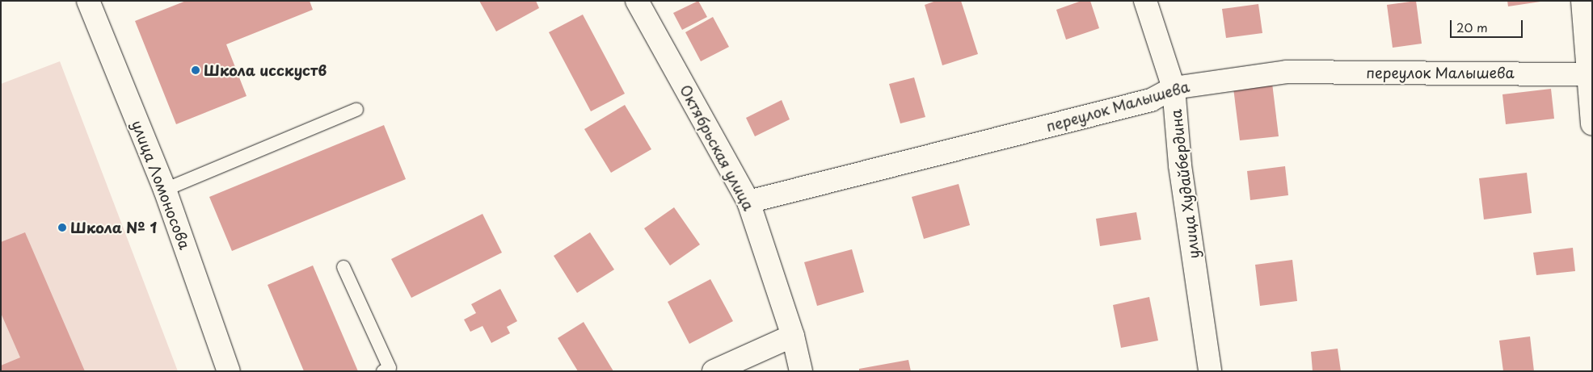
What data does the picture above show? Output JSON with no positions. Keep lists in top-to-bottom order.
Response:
{
  "streets": {
    "street": [
      "переулок Малышева",
      "Октябрьская улица",
      "улица Худайбердина",
      "улица Ломоносова"
    ]
  },
  "crossings": [
    ["переулок Малышева", "Октябрьская улица"],
    ["переулок Малышева", "улица Худайбердина"]
  ],
  "places": ["Школа исскуств", "Школа № 1"],
  "scale_bar": "20 m"
}
